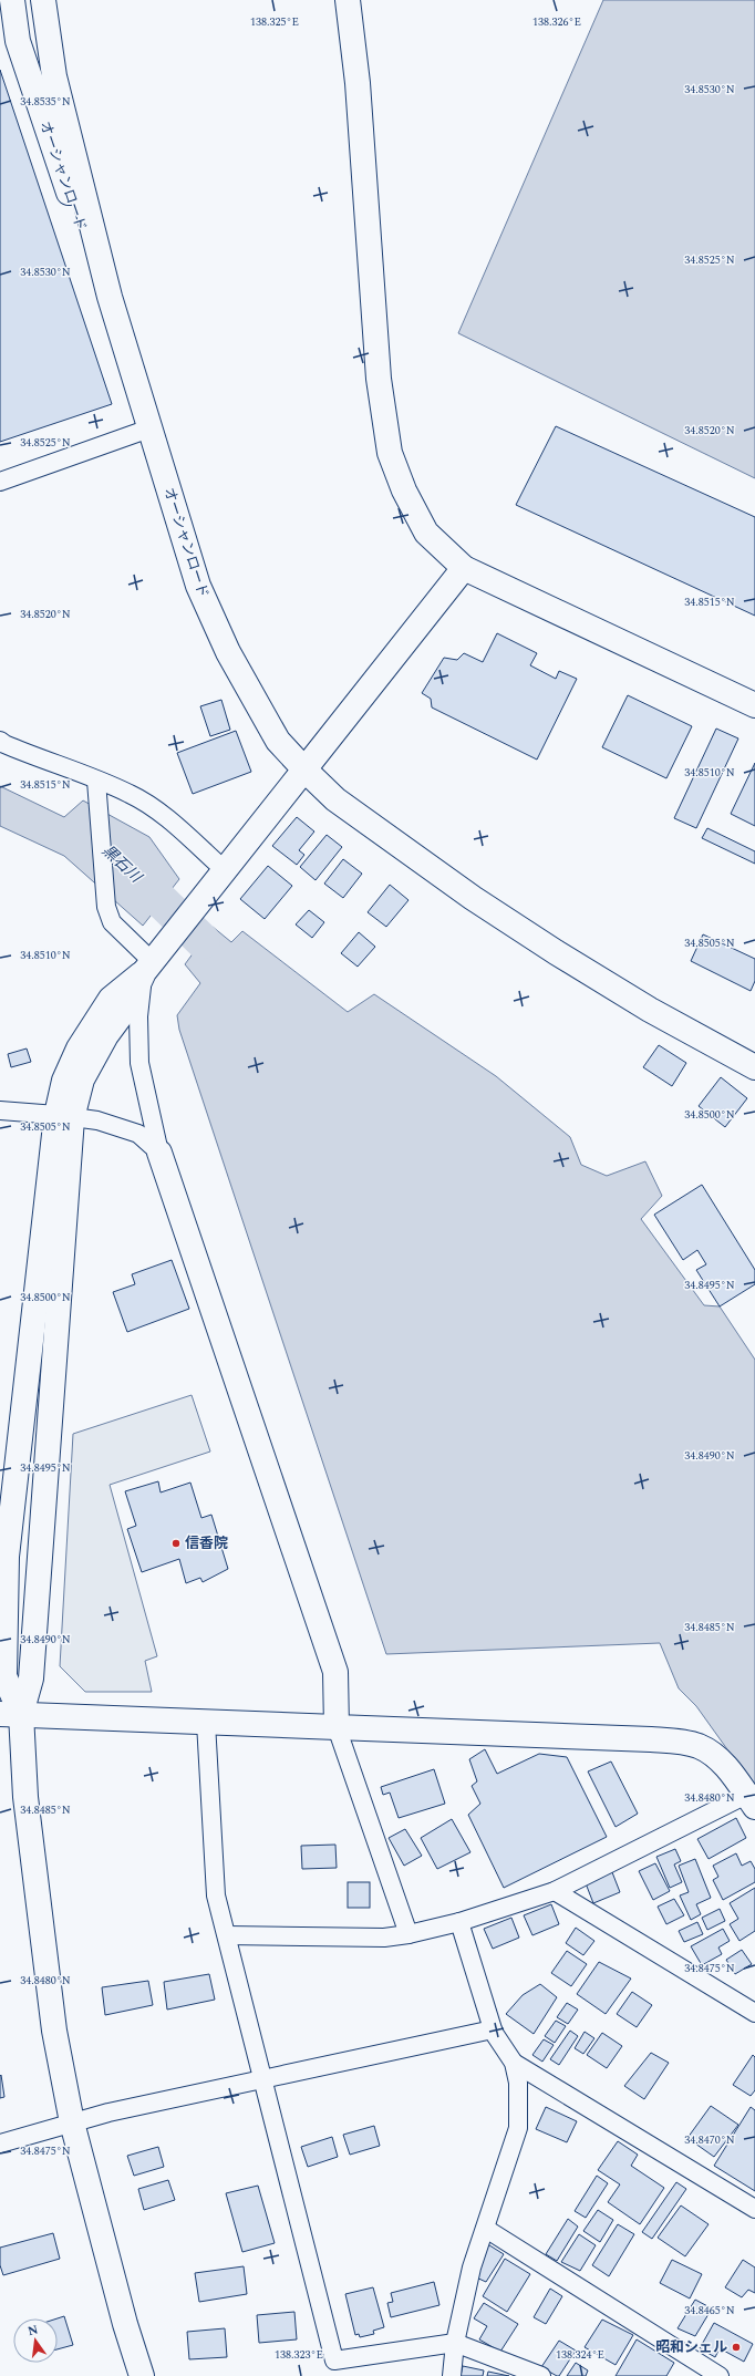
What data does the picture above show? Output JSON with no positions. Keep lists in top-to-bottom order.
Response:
{
  "streets": {
    "street": ["オーシャンロード"]
  },
  "water": ["黒石川"],
  "places": ["信香院", "昭和シェル"],
  "north": "top",
  "coordinates": [
    "138.325°E",
    "138.326°E",
    "34.8530°N",
    "34.8535°N",
    "34.8525°N",
    "34.8520°N",
    "34.8515°N",
    "34.8510°N",
    "34.8505°N",
    "34.8500°N",
    "34.8495°N",
    "34.8490°N",
    "34.8485°N",
    "34.8480°N",
    "34.8475°N",
    "34.8470°N",
    "34.8465°N",
    "138.323°E",
    "138.324°E"
  ]
}
